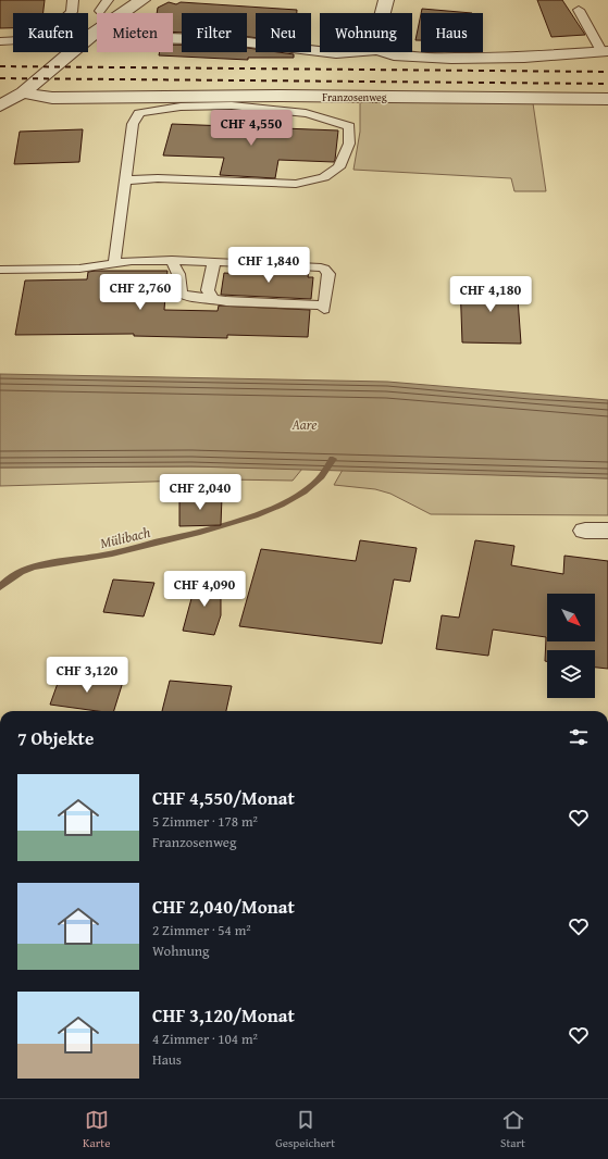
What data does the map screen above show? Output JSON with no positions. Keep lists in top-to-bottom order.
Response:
{
  "streets": {
    "street": ["Franzosenweg"]
  },
  "water": ["Aare", "Mülibach"],
  "north": "bottom right",
  "page": {
    "chip": [
      "Kaufen",
      "Mieten",
      "Filter",
      "Neu",
      "Wohnung",
      "Haus"
    ],
    "price": [
      "CHF 4,550",
      "CHF 1,840",
      "CHF 2,760",
      "CHF 4,180",
      "CHF 2,040",
      "CHF 4,090",
      "CHF 3,120"
    ],
    "heading": "7 Objekte",
    "list": [
      {
        "name": "CHF 4,550/Monat",
        "note": "5 Zimmer · 178 m² · Franzosenweg"
      },
      {
        "name": "CHF 2,040/Monat",
        "note": "2 Zimmer · 54 m² · Wohnung"
      },
      {
        "name": "CHF 3,120/Monat",
        "note": "4 Zimmer · 104 m² · Haus"
      }
    ],
    "tabs": ["Karte", "Gespeichert", "Start"]
  }
}
